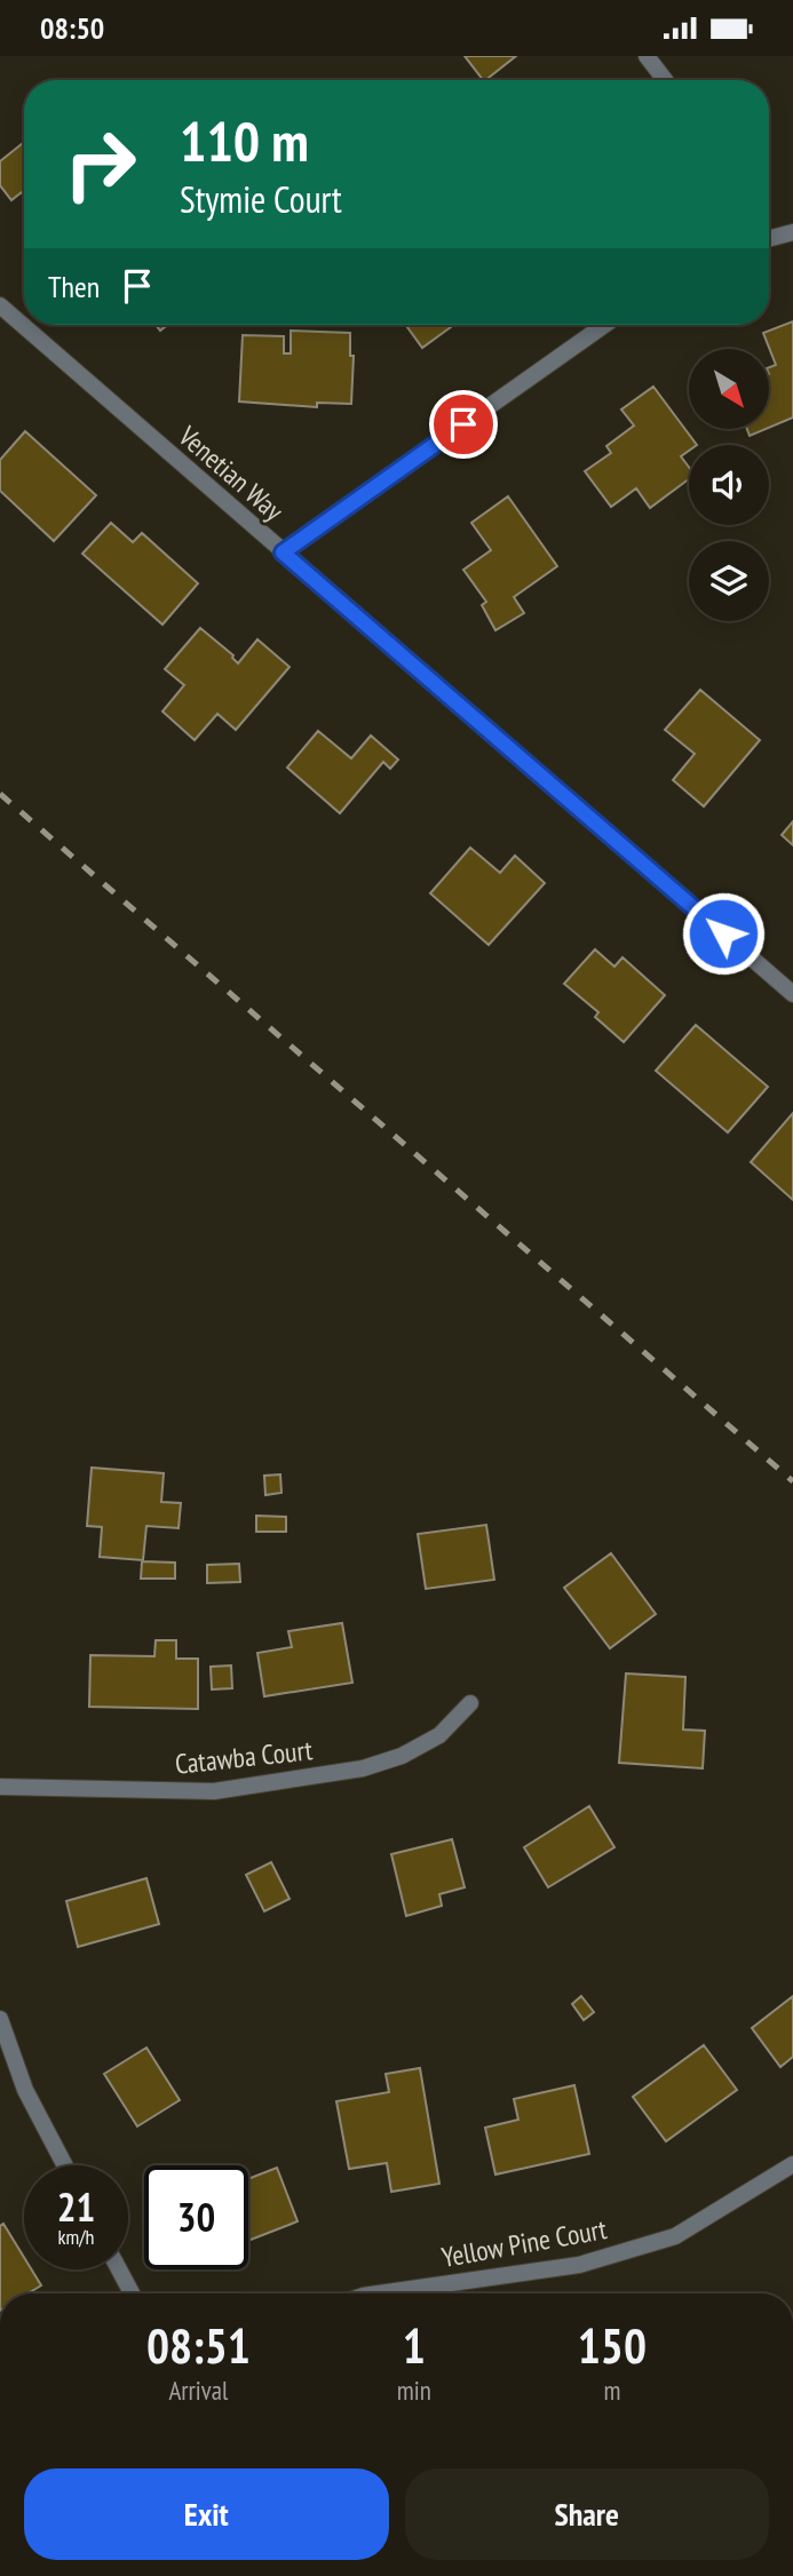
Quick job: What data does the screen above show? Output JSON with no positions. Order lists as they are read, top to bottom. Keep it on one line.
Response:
{"streets":{"street":["Venetian Way","Catawba Court","Yellow Pine Court"]},"north":"bottom right","page":{"status":"08:50","turn":["110 m","Stymie Court"],"then":"Then","speed":"21 km/h","limit":"30","eta":["08:51","Arrival","1","min","150","m"],"buttons":["Exit","Share"]}}
